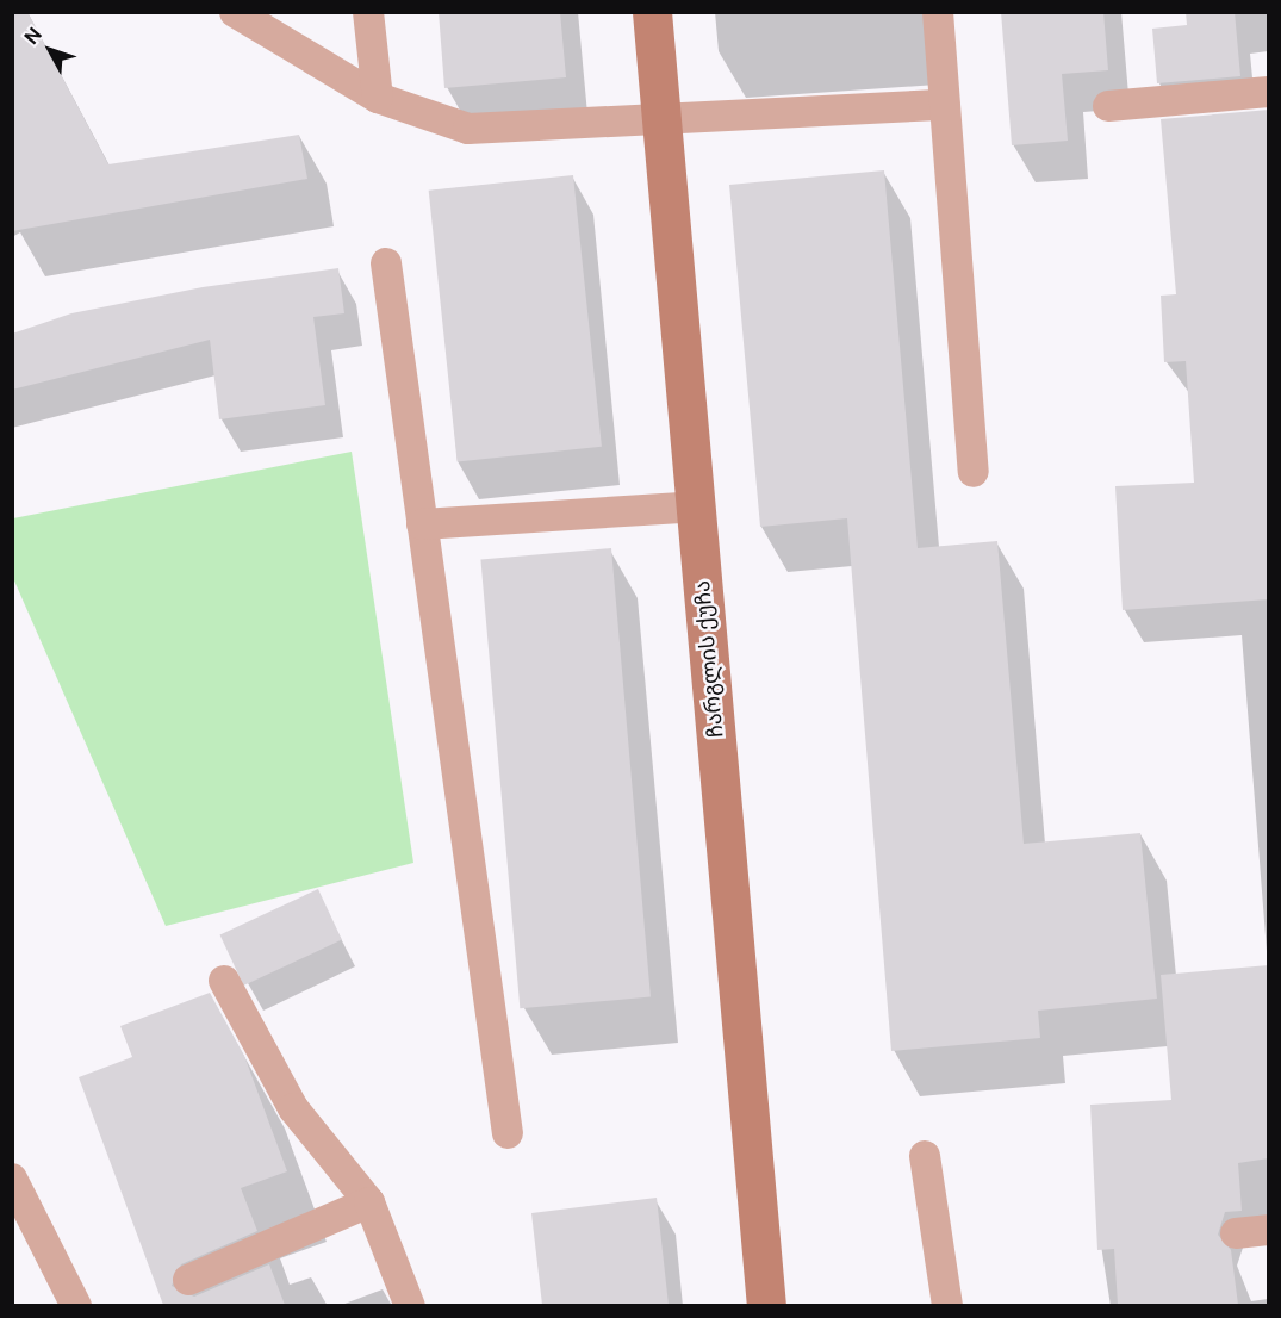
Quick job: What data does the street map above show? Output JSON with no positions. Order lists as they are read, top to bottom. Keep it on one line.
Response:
{"streets":{"street":["ჩარგლის ქუჩა"]},"north":"top left"}
